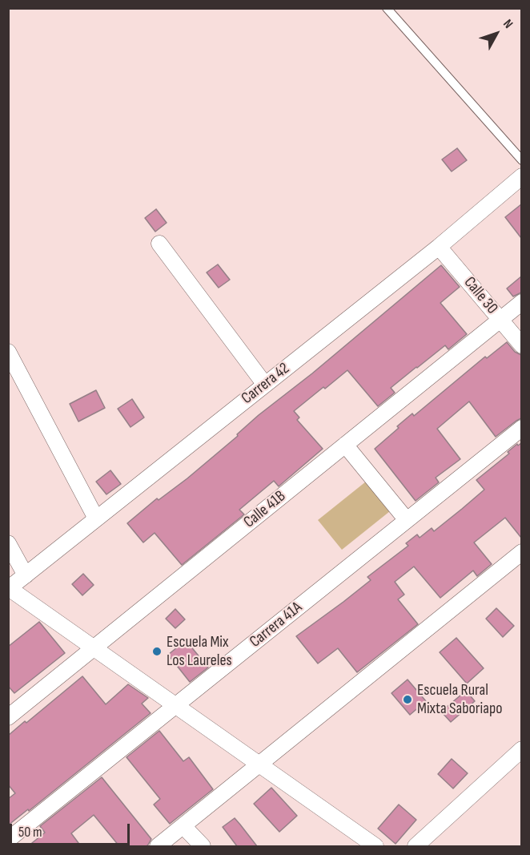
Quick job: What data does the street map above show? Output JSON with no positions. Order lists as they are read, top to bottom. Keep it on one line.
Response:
{"streets":{"street":["Calle 30","Carrera 42","Calle 41B","Carrera 41A"]},"crossings":[["Calle 30","Carrera 42"],["Calle 30","Calle 41B"]],"places":["Escuela Mix Los Laureles","Escuela Rural Mixta Saboriapo"],"scale_bar":"50 m","north":"top right"}
